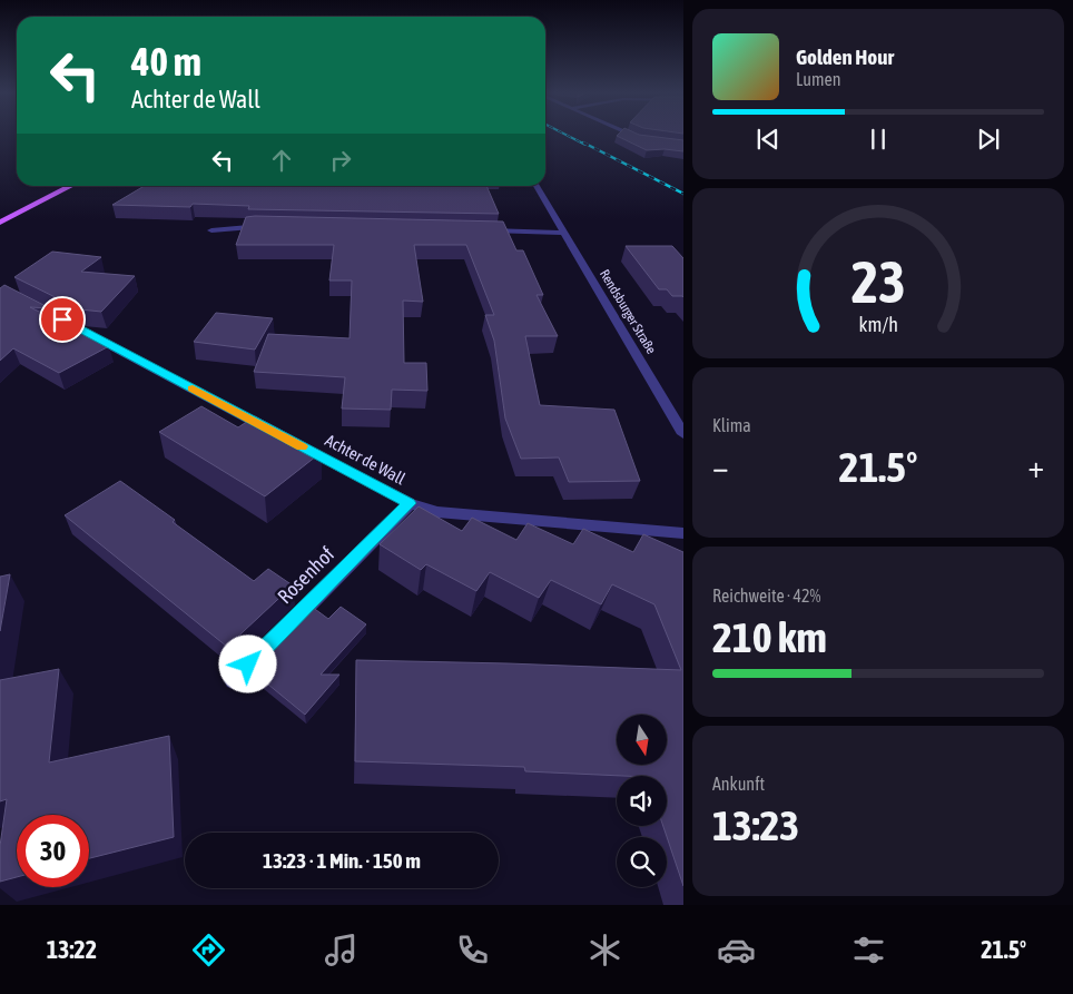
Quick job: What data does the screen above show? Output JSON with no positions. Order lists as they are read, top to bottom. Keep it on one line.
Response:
{"streets":{"street":["Rendsburger Straße","Achter de Wall","Rosenhof"]},"crossings":[["Achter de Wall","Rosenhof"]],"north":"bottom","page":{"turn":["40 m","Achter de Wall"],"song":["Golden Hour","Lumen"],"tile":["Klima",["Reichweite · 42%","210 km"],["Ankunft","13:23"]],"heat":["−","21.5°","+"],"limit":"30","trip":"13:23 · 1 Min. · 150 m","tabs":["13:22","21.5°"],"gauge":["23","km/h"]}}
